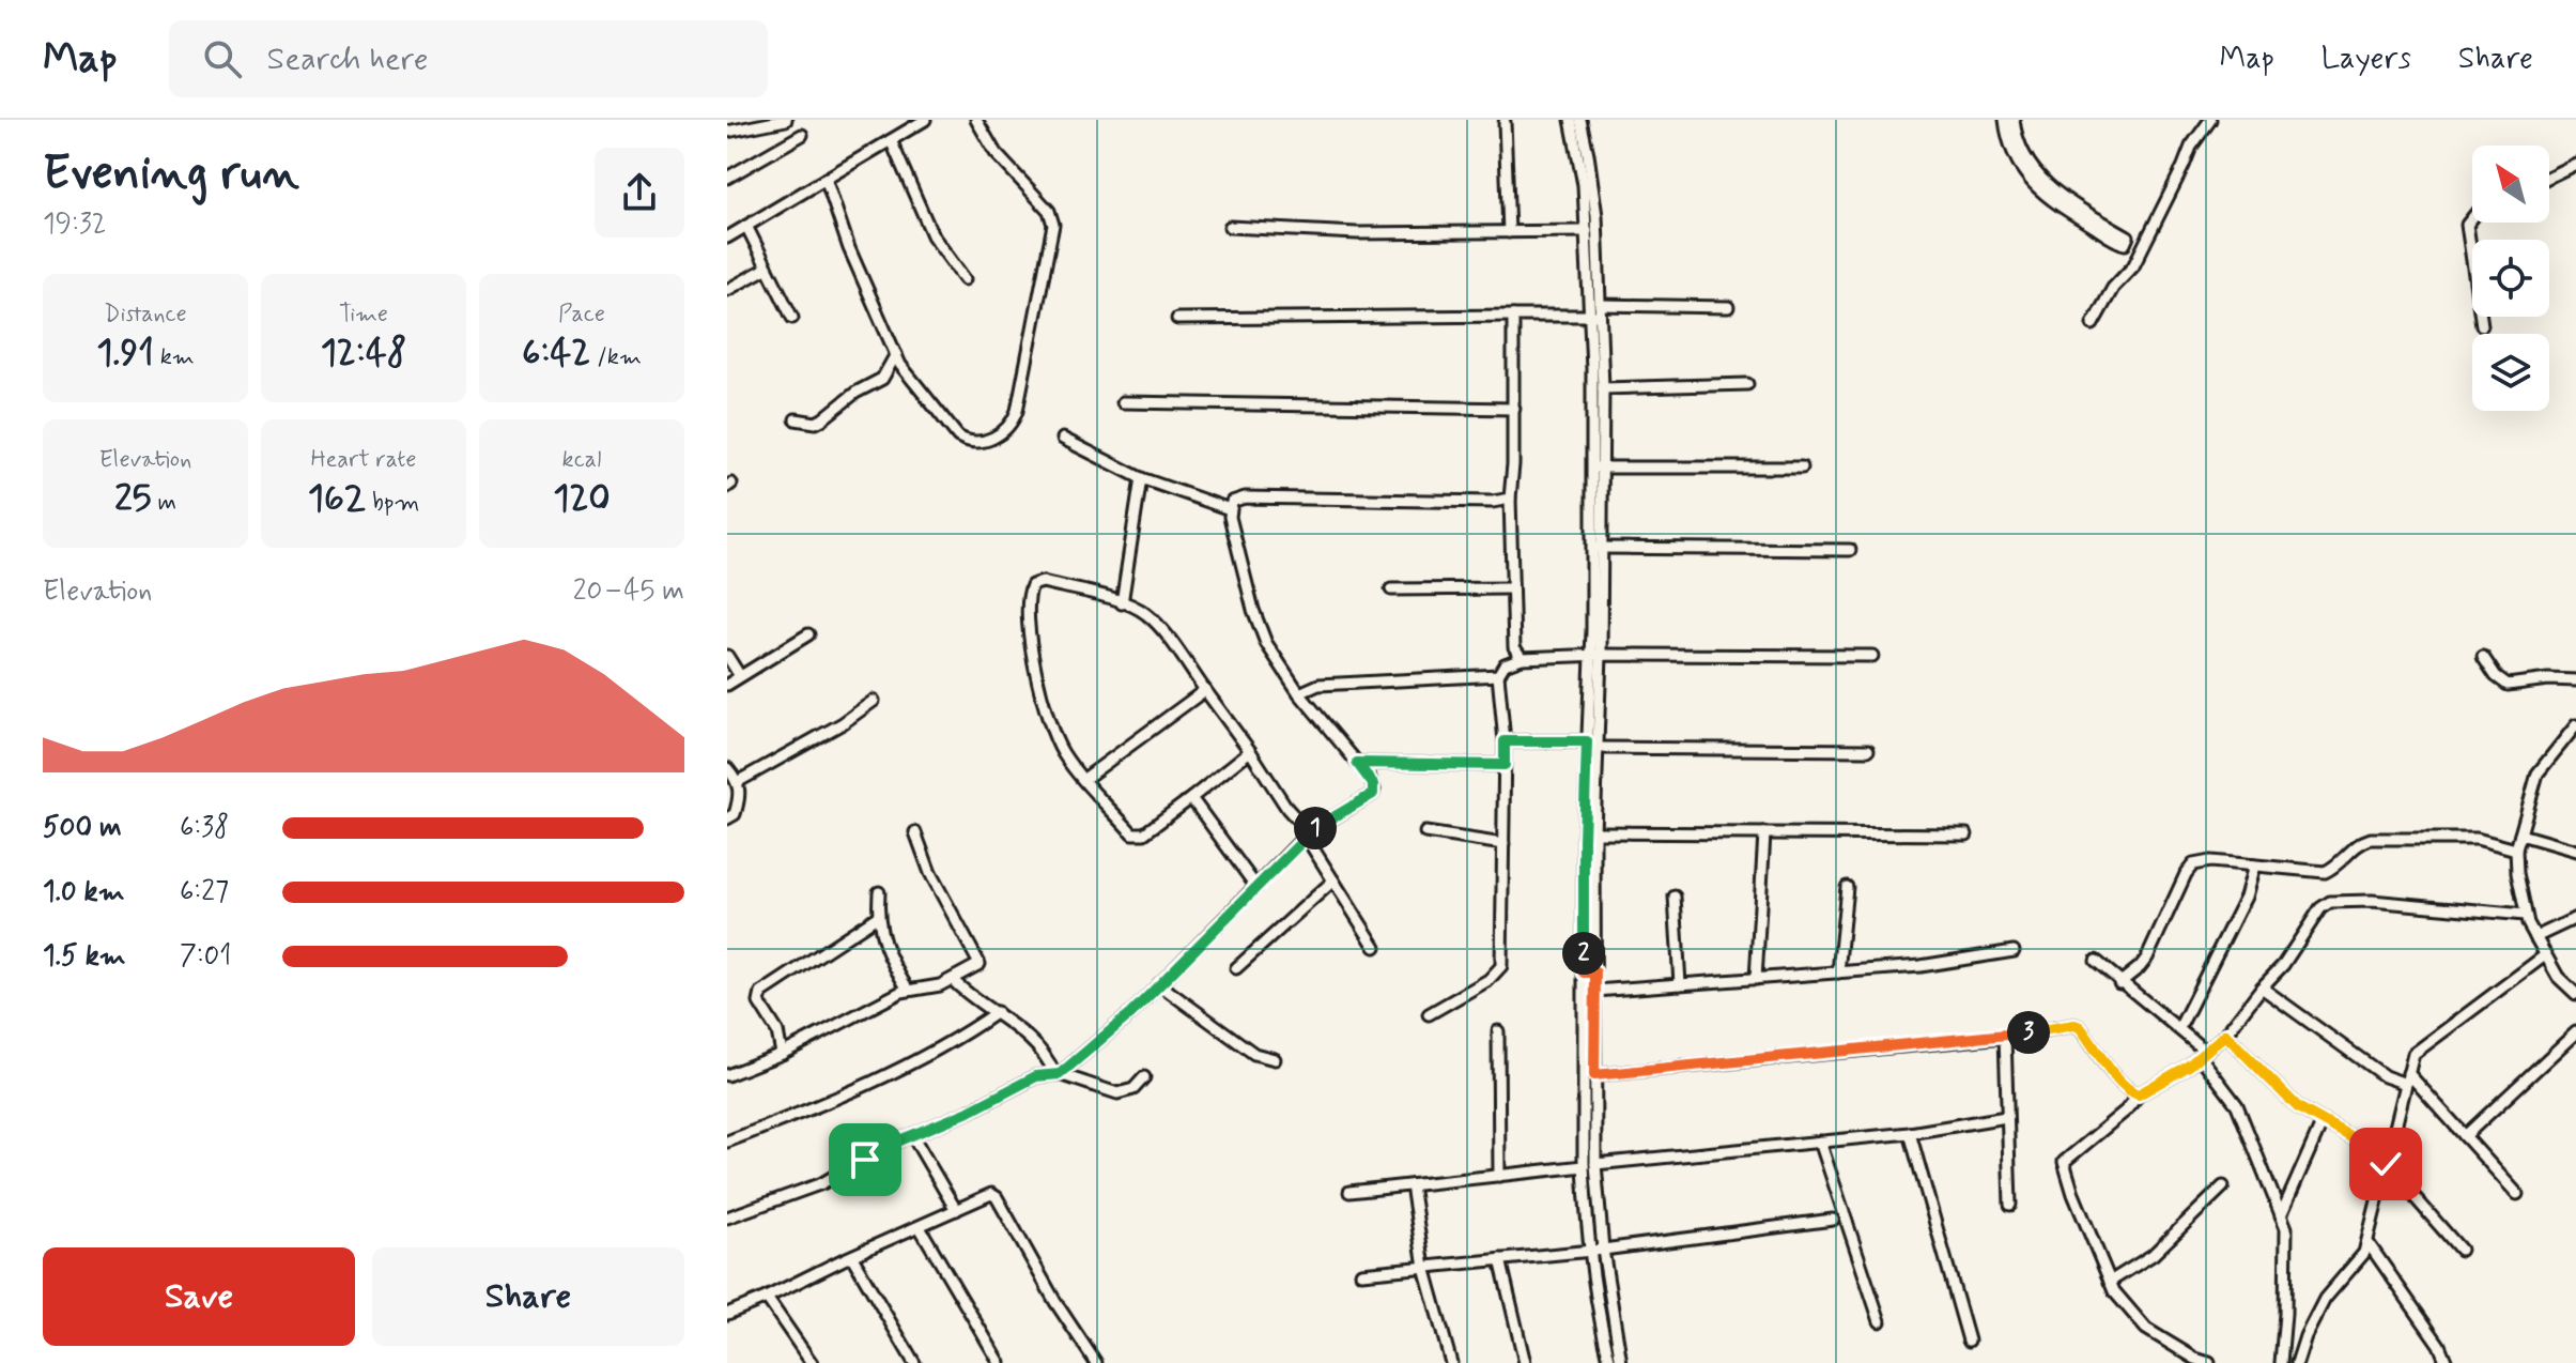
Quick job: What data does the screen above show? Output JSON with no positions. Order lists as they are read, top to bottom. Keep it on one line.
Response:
{"north":"top left","page":{"header":"Map","search":"Search here","nav":["Map","Layers","Share"],"heading":["Evening run","19:32"],"stats":[["Distance","1.91 km"],["Time","12:48"],["Pace","6:42 /km"],["Elevation","25 m"],["Heart rate","162 bpm"],["kcal","120"]],"chart":["Elevation","20–45 m"],"list":[{"name":"500 m","note":"6:38"},{"name":"1.0 km","note":"6:27"},{"name":"1.5 km","note":"7:01"}],"pins":["1","2","3"],"buttons":["Save","Share"]}}
